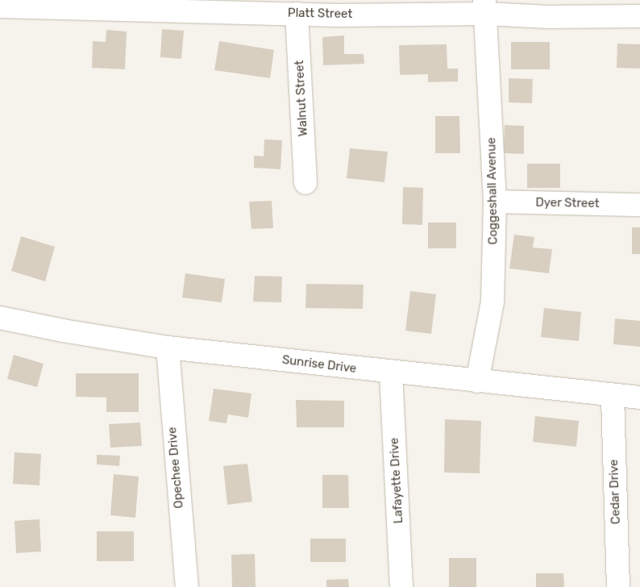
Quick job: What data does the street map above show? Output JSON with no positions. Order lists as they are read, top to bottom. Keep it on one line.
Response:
{"streets":{"street":["Platt Street","Walnut Street","Coggeshall Avenue","Dyer Street","Sunrise Drive","Opechee Drive","Lafayette Drive","Cedar Drive"]},"crossings":[["Platt Street","Walnut Street"],["Platt Street","Coggeshall Avenue"],["Coggeshall Avenue","Dyer Street"],["Coggeshall Avenue","Sunrise Drive"],["Sunrise Drive","Opechee Drive"],["Sunrise Drive","Lafayette Drive"],["Sunrise Drive","Cedar Drive"]]}
